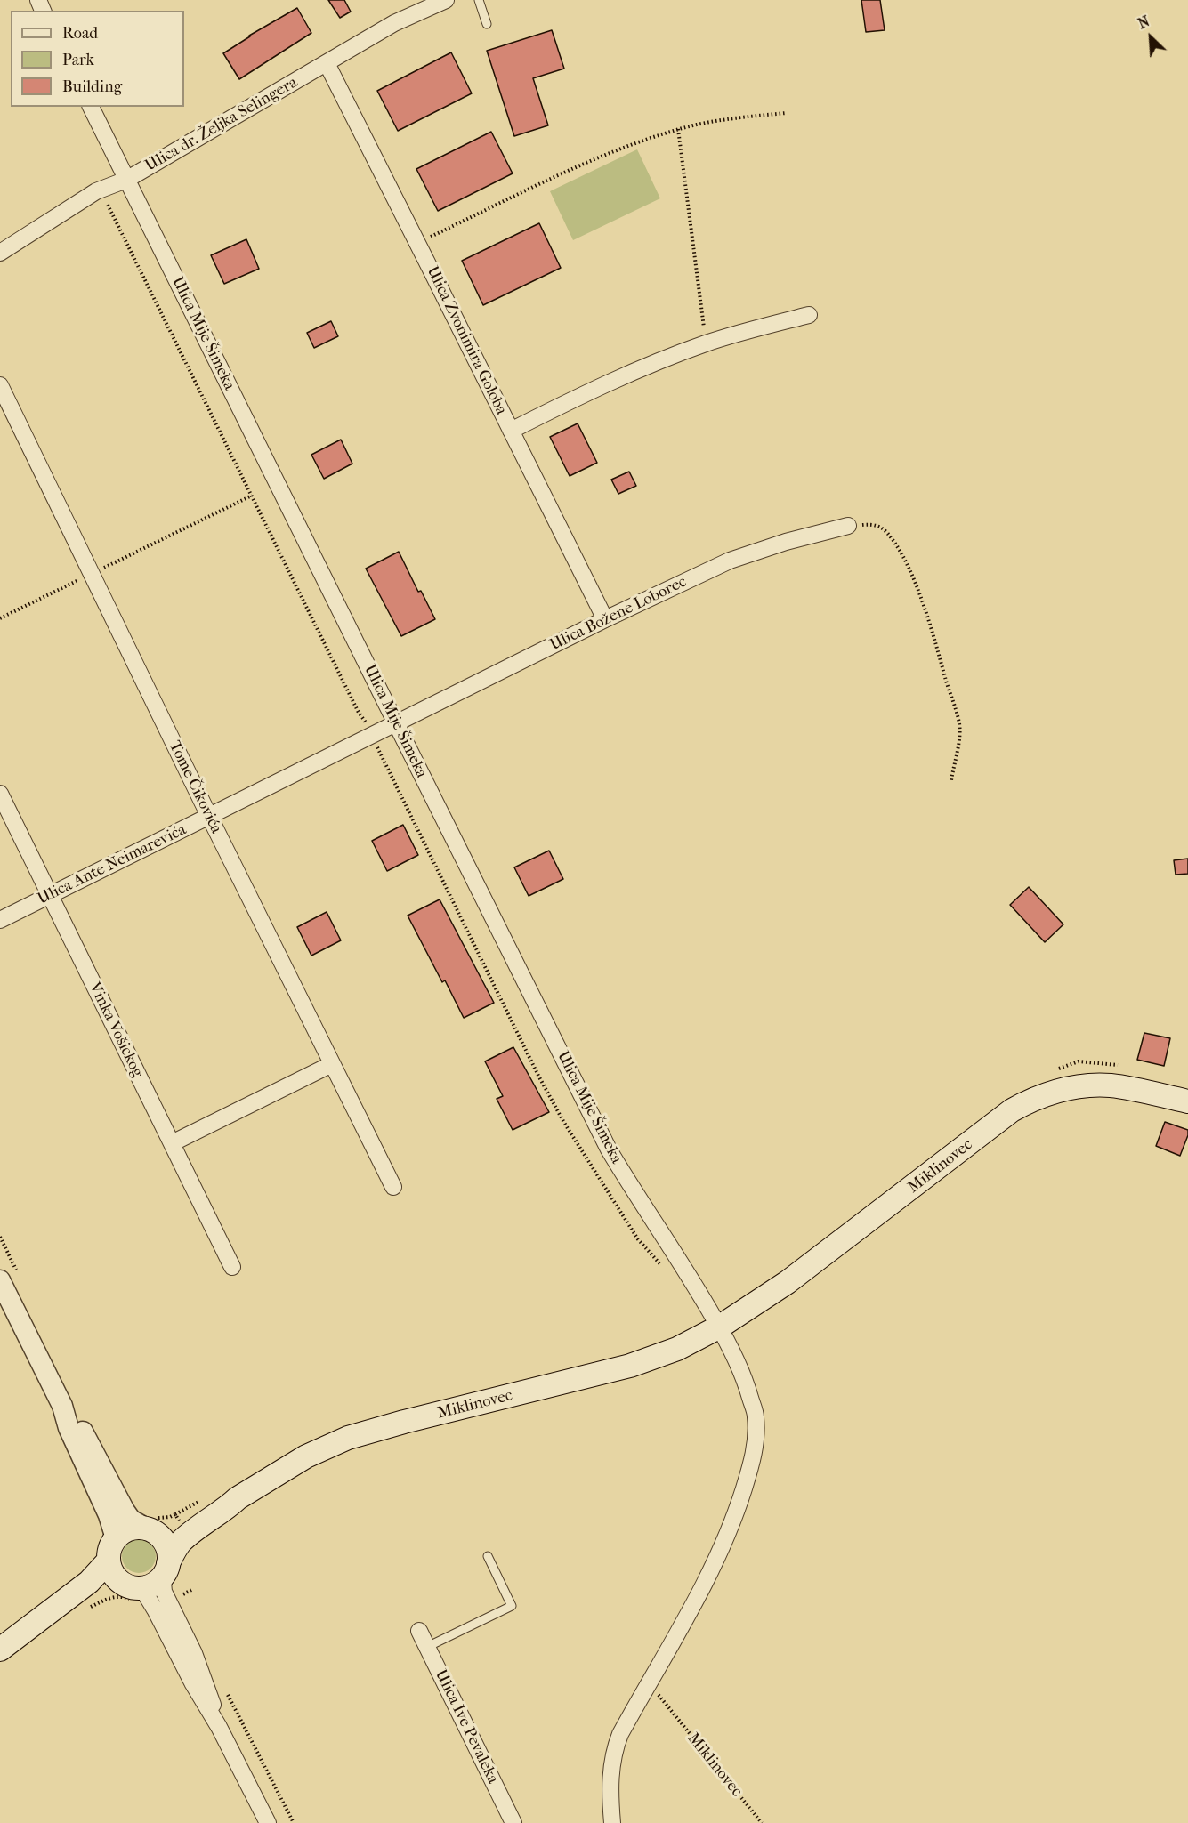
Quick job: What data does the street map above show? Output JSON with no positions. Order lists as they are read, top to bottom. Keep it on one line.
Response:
{"streets":{"main road":["Miklinovec"],"street":["Ulica dr. Željka Selingera","Ulica Mije Šimeka","Ulica Zvonimira Goloba","Ulica Božene Loborec","Tome Čikovića","Ulica Ante Neimarevića","Vinka Vošickog","Ulica Ive Pevaleka"]},"crossings":[["Ulica dr. Željka Selingera","Ulica Mije Šimeka"],["Ulica dr. Željka Selingera","Ulica Zvonimira Goloba"],["Ulica Mije Šimeka","Ulica Božene Loborec"],["Ulica Mije Šimeka","Ulica Ante Neimarevića"],["Ulica Mije Šimeka","Miklinovec"],["Ulica Zvonimira Goloba","Ulica Božene Loborec"],["Ulica Božene Loborec","Ulica Ante Neimarevića"],["Tome Čikovića","Ulica Ante Neimarevića"],["Ulica Ante Neimarevića","Vinka Vošickog"]],"legend":["Road","Park","Building"],"north":"top left"}
